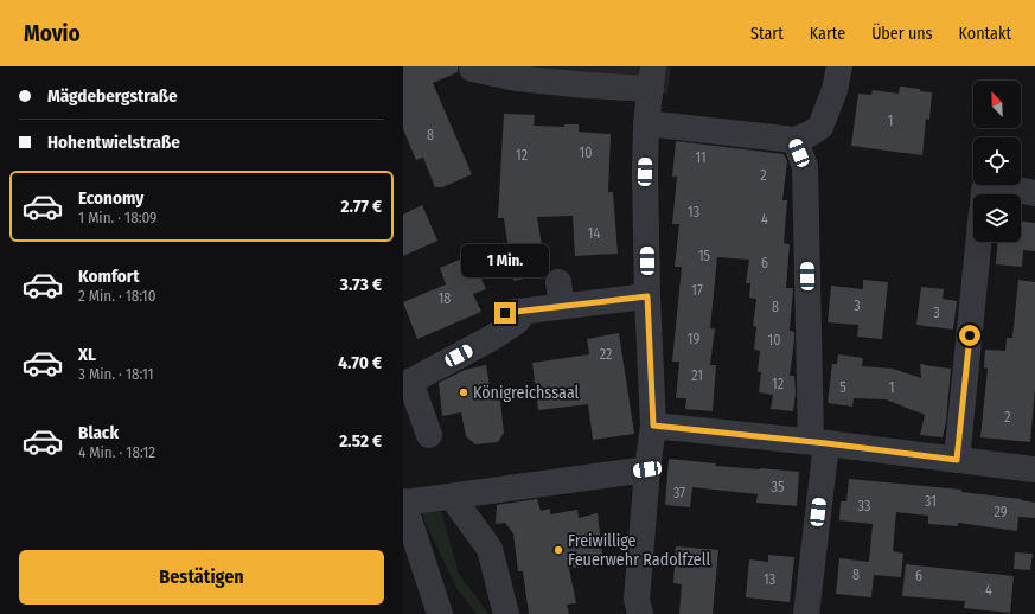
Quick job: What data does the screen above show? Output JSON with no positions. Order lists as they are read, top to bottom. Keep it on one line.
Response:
{"places":["Königreichssaal","Freiwillige Feuerwehr Radolfzell"],"house_numbers":["1","8","10","12","11","2","13","4","14","15","6","17","18","3","8","3","19","10","22","21","12","5","1","2","35","37","31","33","29","8","6","13","4"],"north":"top left","page":{"header":"Movio","nav":["Start","Karte","Über uns","Kontakt"],"banner":["Mägdebergstraße","Hohentwielstraße"],"list":[{"name":"Economy","note":"1 Min. · 18:09","value":"2.77 €"},{"name":"Komfort","note":"2 Min. · 18:10","value":"3.73 €"},{"name":"XL","note":"3 Min. · 18:11","value":"4.70 €"},{"name":"Black","note":"4 Min. · 18:12","value":"2.52 €"}],"bubble":"1 Min.","buttons":"Bestätigen"}}
